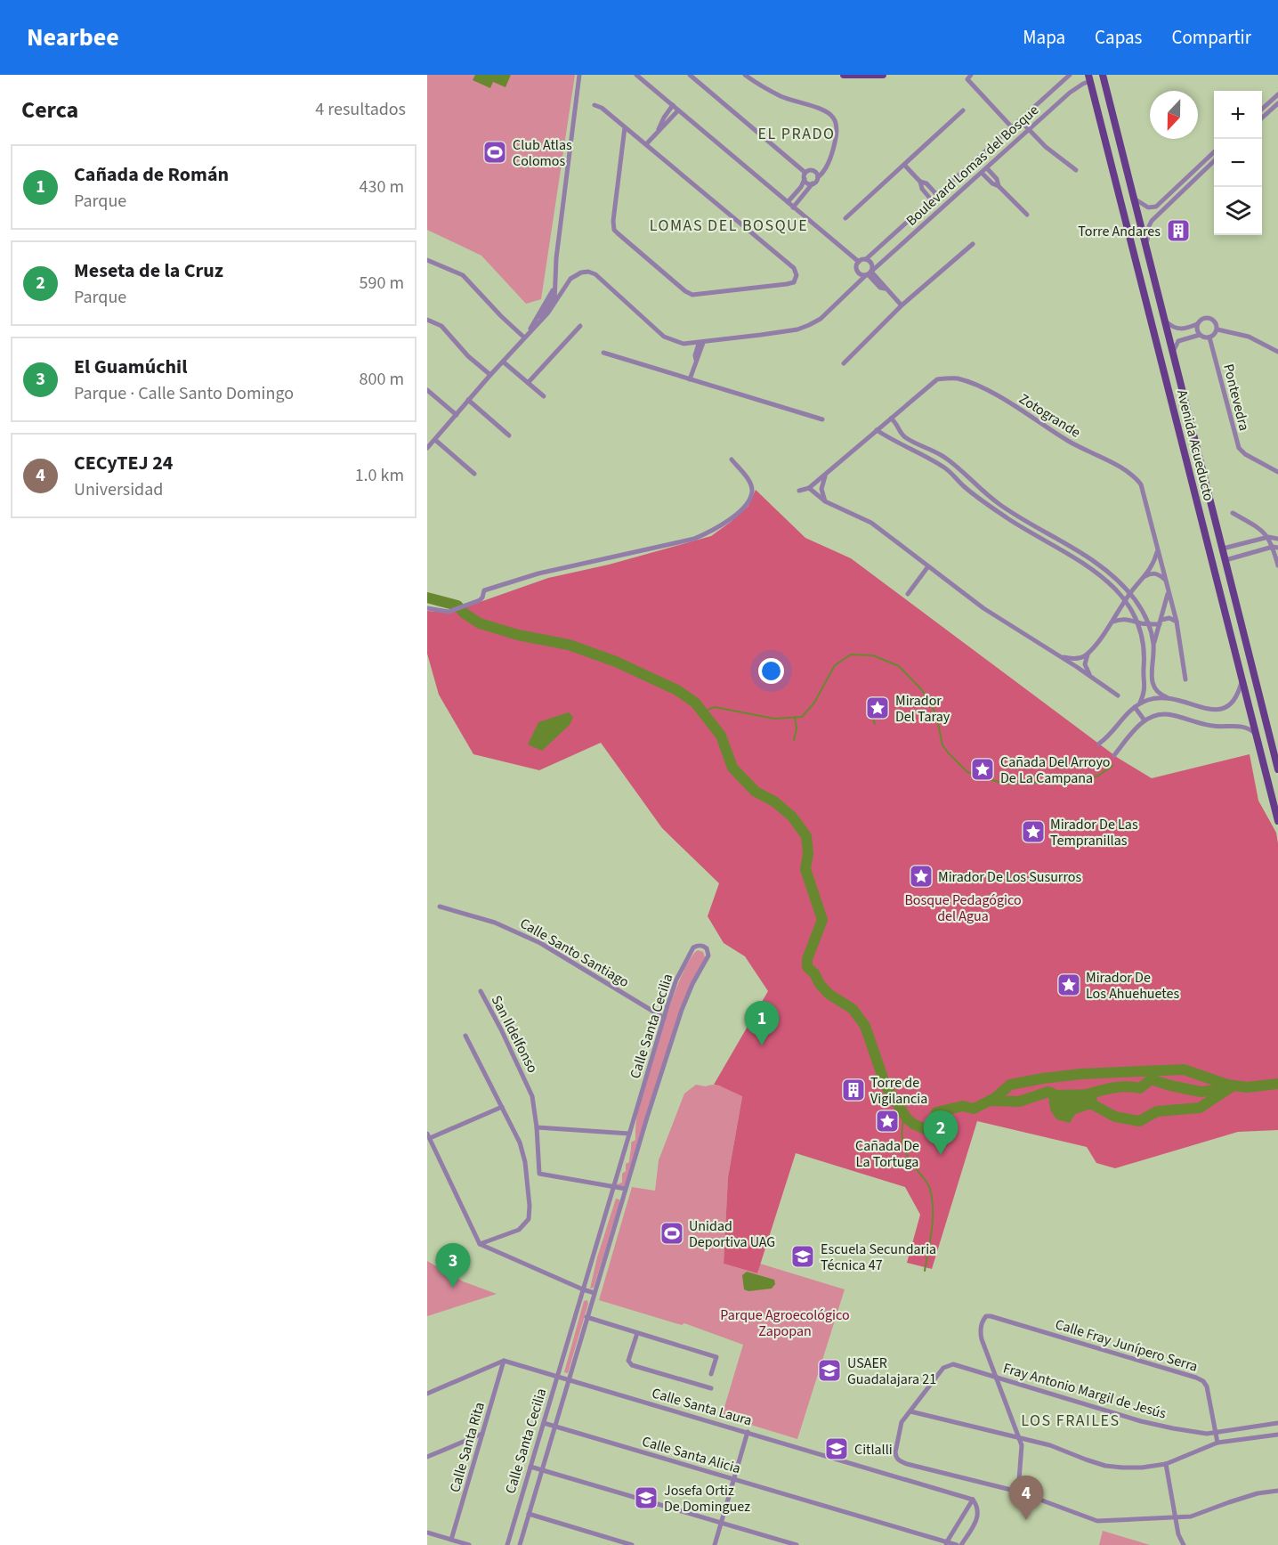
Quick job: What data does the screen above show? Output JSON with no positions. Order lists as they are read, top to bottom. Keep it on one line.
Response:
{"streets":{"main road":["Avenida Acueducto"],"street":["Boulevard Lomas del Bosque","Pontevedra","Zotogrande","Calle Santo Santiago","Calle Santa Cecilia","San Ildelfonso","Calle Fray Junípero Serra","Fray Antonio Margil de Jesús","Calle Santa Laura","Calle Santa Rita","Calle Santa Alicia"]},"crossings":[["Boulevard Lomas del Bosque","Avenida Acueducto"],["Calle Santo Santiago","Calle Santa Cecilia"],["Calle Santa Cecilia","San Ildelfonso"],["Calle Santa Cecilia","Calle Santa Laura"],["Calle Santa Cecilia","Calle Santa Alicia"],["Calle Fray Junípero Serra","Fray Antonio Margil de Jesús"],["Calle Santa Laura","Calle Santa Rita"]],"districts":["EL PRADO","LOMAS DEL BOSQUE","LOS FRAILES"],"parks":["Bosque Pedagógico del Agua","Parque Agroecológico Zapopan"],"places":{"sports":["Club Atlas Colomos","Unidad Deportiva UAG"],"building":["Torre Andares","Torre de Vigilancia"],"place":["Mirador Del Taray","Cañada Del Arroyo De La Campana","Mirador De Las Tempranillas","Mirador De Los Susurros","Mirador De Los Ahuehuetes","Cañada De La Tortuga"],"school or university":["Escuela Secundaria Técnica 47","USAER Guadalajara 21","Citlalli","Josefa Ortiz De Dominguez"]},"north":"bottom","page":{"header":"Nearbee","nav":["Mapa","Capas","Compartir"],"heading":["Cerca","4 resultados"],"map_buttons":["+","−"],"list":[{"mark":"1","name":"Cañada de Román","note":"Parque","value":"430 m"},{"mark":"2","name":"Meseta de la Cruz","note":"Parque","value":"590 m"},{"mark":"3","name":"El Guamúchil","note":"Parque · Calle Santo Domingo","value":"800 m"},{"mark":"4","name":"CECyTEJ 24","note":"Universidad","value":"1.0 km"}],"pins":["1","2","3","4"]}}
